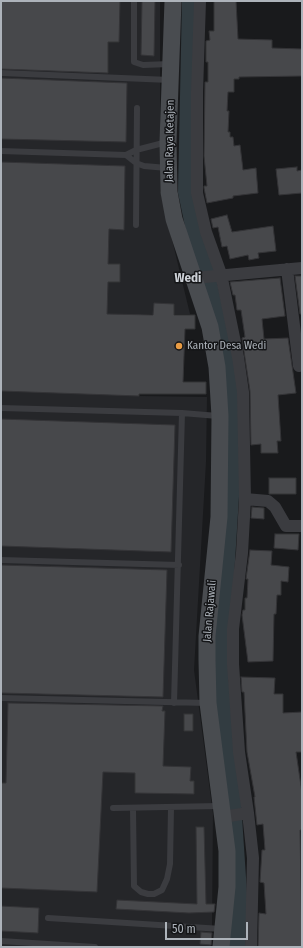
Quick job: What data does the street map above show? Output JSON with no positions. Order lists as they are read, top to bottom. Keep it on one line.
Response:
{"streets":{"street":["Jalan Raya Ketajen","Jalan Rajawali"]},"crossings":[["Jalan Raya Ketajen","Jalan Rajawali"]],"districts":["Wedi"],"places":["Kantor Desa Wedi"],"scale_bar":"50 m"}
